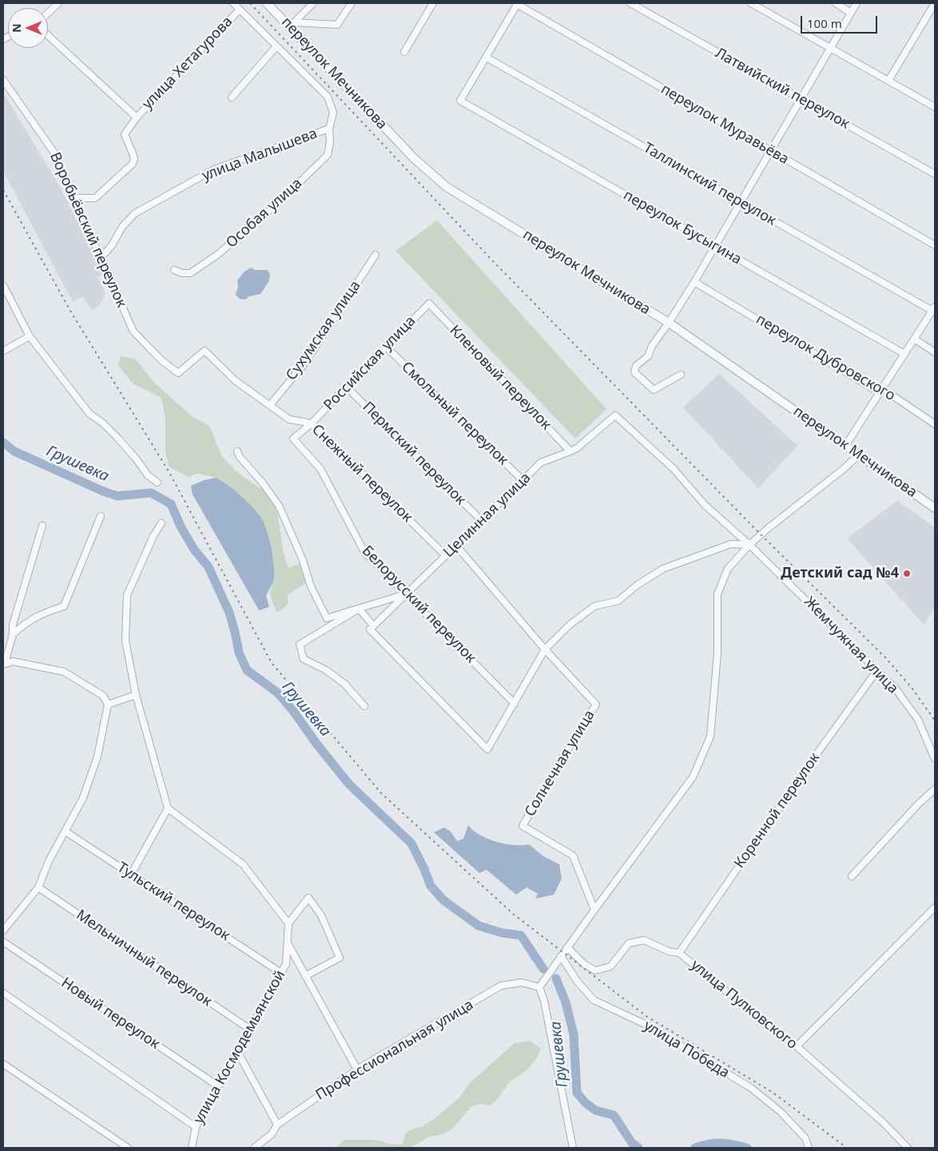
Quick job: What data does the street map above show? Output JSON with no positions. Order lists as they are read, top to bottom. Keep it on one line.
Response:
{"streets":{"street":["улица Хетагурова","переулок Мечникова","Латвийский переулок","переулок Муравьёва","улица Малышева","Таллинский переулок","Особая улица","переулок Бусыгина","Воробьёвский переулок","Сухумская улица","переулок Дубровского","Российская улица","Кленовый переулок","Смольный переулок","Пермский переулок","Снежный переулок","Целинная улица","Белорусский переулок","Жемчужная улица","Солнечная улица","Коренной переулок","Тульский переулок","Мельничный переулок","улица Пулковского","Новый переулок","улица Космодемьянской","улица Победа","Профессиональная улица"]},"crossings":[["улица Хетагурова","Воробьёвский переулок"],["улица Малышева","Особая улица"],["улица Малышева","Воробьёвский переулок"],["Таллинский переулок","переулок Бусыгина"],["Воробьёвский переулок","Снежный переулок"],["Сухумская улица","Снежный переулок"],["Российская улица","Кленовый переулок"],["Российская улица","Смольный переулок"],["Российская улица","Пермский переулок"],["Российская улица","Снежный переулок"],["Российская улица","Белорусский переулок"],["Кленовый переулок","Целинная улица"],["Смольный переулок","Целинная улица"],["Пермский переулок","Целинная улица"],["Снежный переулок","Целинная улица"],["Целинная улица","Белорусский переулок"],["Целинная улица","Жемчужная улица"],["Жемчужная улица","Коренной переулок"],["Коренной переулок","улица Пулковского"],["Тульский переулок","улица Космодемьянской"],["Мельничный переулок","улица Космодемьянской"],["Новый переулок","улица Космодемьянской"]],"water":["Грушевка"],"places":["Детский сад №4"],"scale_bar":"100 m","north":"left"}
